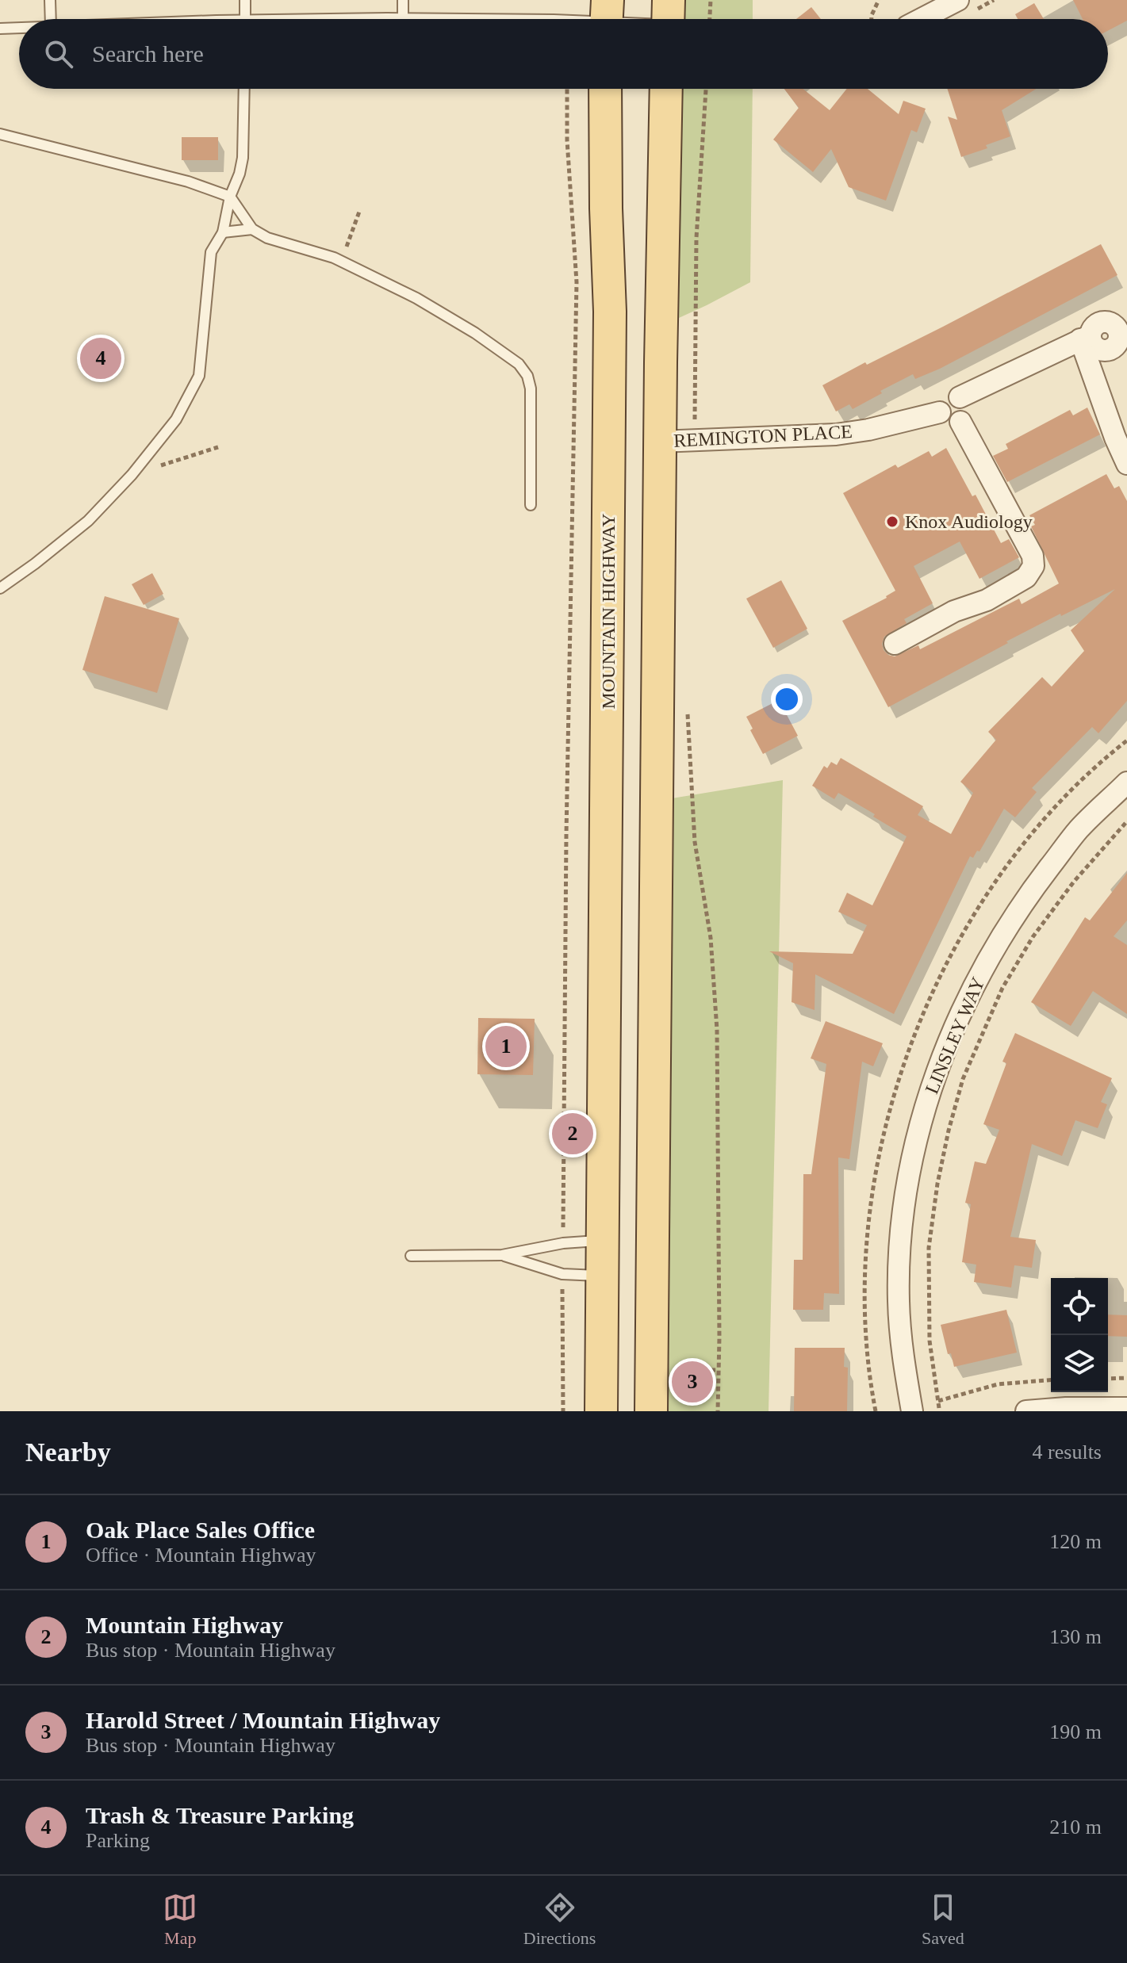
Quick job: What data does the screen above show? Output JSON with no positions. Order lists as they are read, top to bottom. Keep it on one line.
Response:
{"streets":{"main road":["MOUNTAIN HIGHWAY"],"street":["REMINGTON PLACE","LINSLEY WAY"]},"places":["Knox Audiology"],"page":{"search":"Search here","pins":["4","1","2","3"],"heading":["Nearby","4 results"],"list":[{"mark":"1","name":"Oak Place Sales Office","note":"Office · Mountain Highway","value":"120 m"},{"mark":"2","name":"Mountain Highway","note":"Bus stop · Mountain Highway","value":"130 m"},{"mark":"3","name":"Harold Street / Mountain Highway","note":"Bus stop · Mountain Highway","value":"190 m"},{"mark":"4","name":"Trash & Treasure Parking","note":"Parking","value":"210 m"}],"nav":["Map","Directions","Saved"]}}
